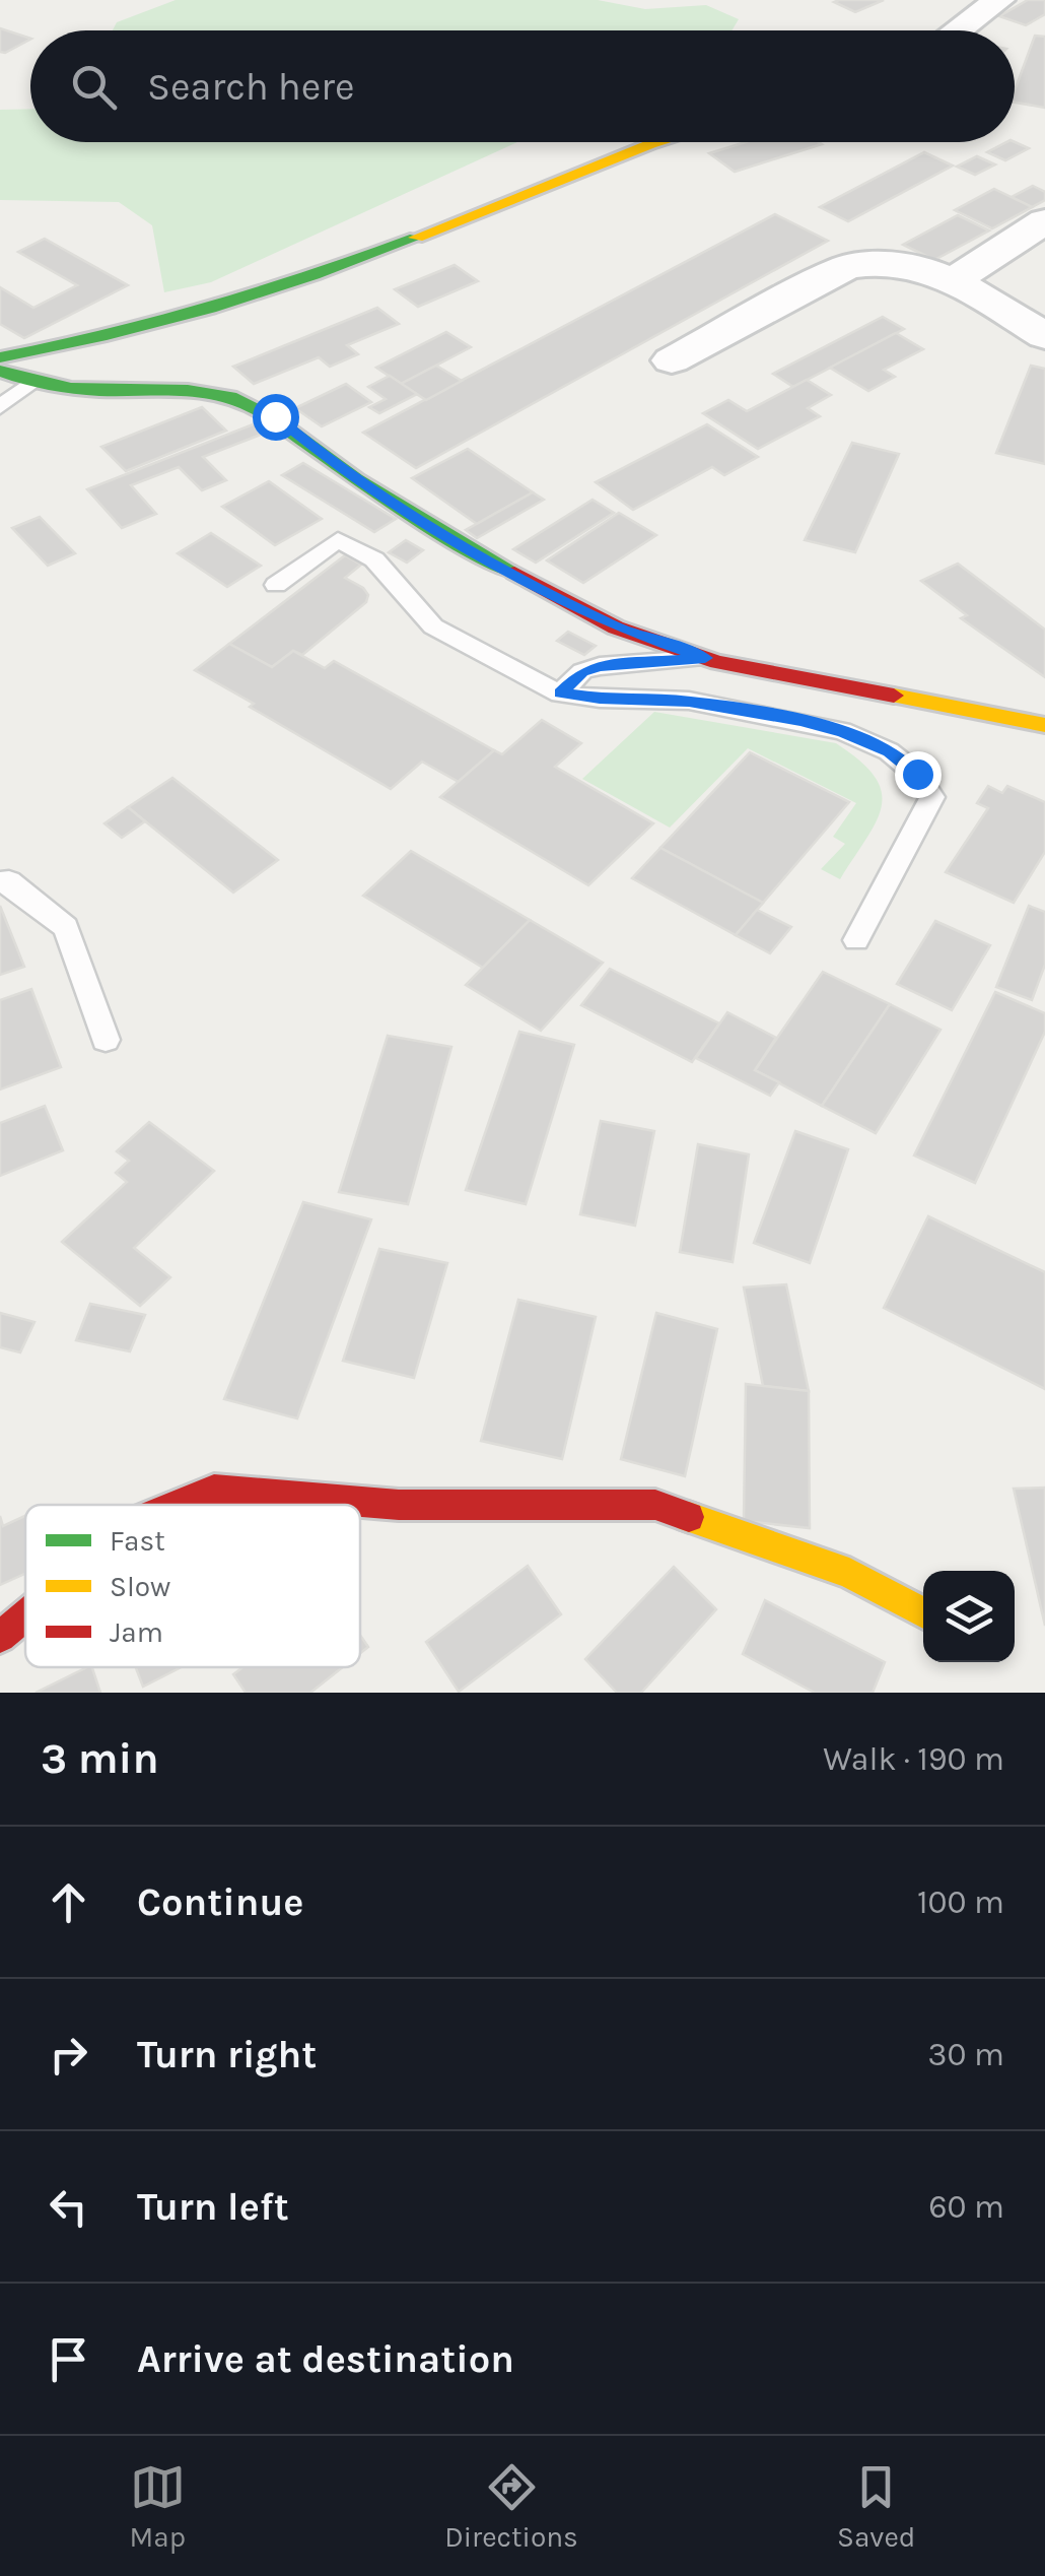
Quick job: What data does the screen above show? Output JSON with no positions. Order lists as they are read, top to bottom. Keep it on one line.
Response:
{"legend":["Fast","Slow","Jam"],"page":{"search":"Search here","heading":["3 min","Walk · 190 m"],"list":[["Continue","100 m"],["Turn right","30 m"],["Turn left","60 m"],"Arrive at destination"],"nav":["Map","Directions","Saved"]}}
